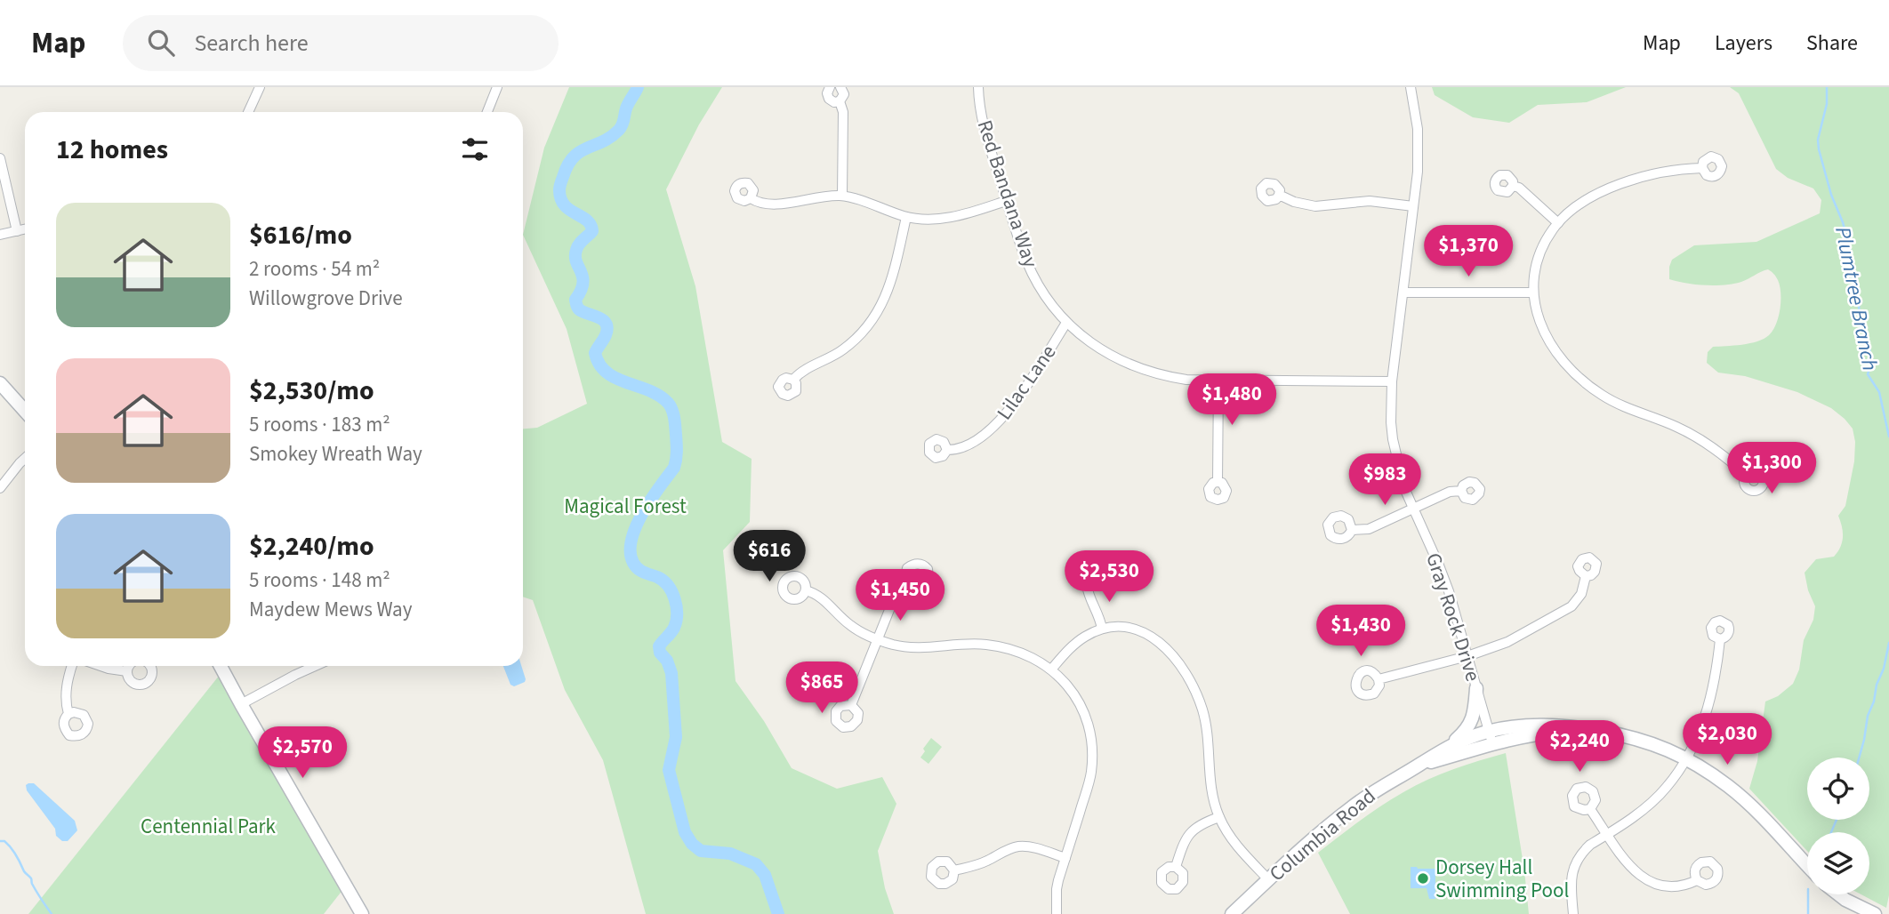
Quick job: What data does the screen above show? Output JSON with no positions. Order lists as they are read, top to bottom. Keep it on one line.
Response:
{"streets":{"street":["Red Bandana Way","Lilac Lane","Gray Rock Drive","Columbia Road"]},"crossings":[["Red Bandana Way","Lilac Lane"],["Red Bandana Way","Gray Rock Drive"],["Gray Rock Drive","Columbia Road"]],"water":["Plumtree Branch"],"parks":["Magical Forest","Centennial Park"],"places":["Dorsey Hall Swimming Pool"],"page":{"header":"Map","search":"Search here","nav":["Map","Layers","Share"],"heading":"12 homes","list":[{"name":"$616/mo","note":"2 rooms · 54 m² · Willowgrove Drive"},{"name":"$2,530/mo","note":"5 rooms · 183 m² · Smokey Wreath Way"},{"name":"$2,240/mo","note":"5 rooms · 148 m² · Maydew Mews Way"}],"price":["$1,370","$1,480","$1,300","$983","$616","$2,530","$1,450","$1,430","$865","$2,030","$2,240","$2,570"]}}
